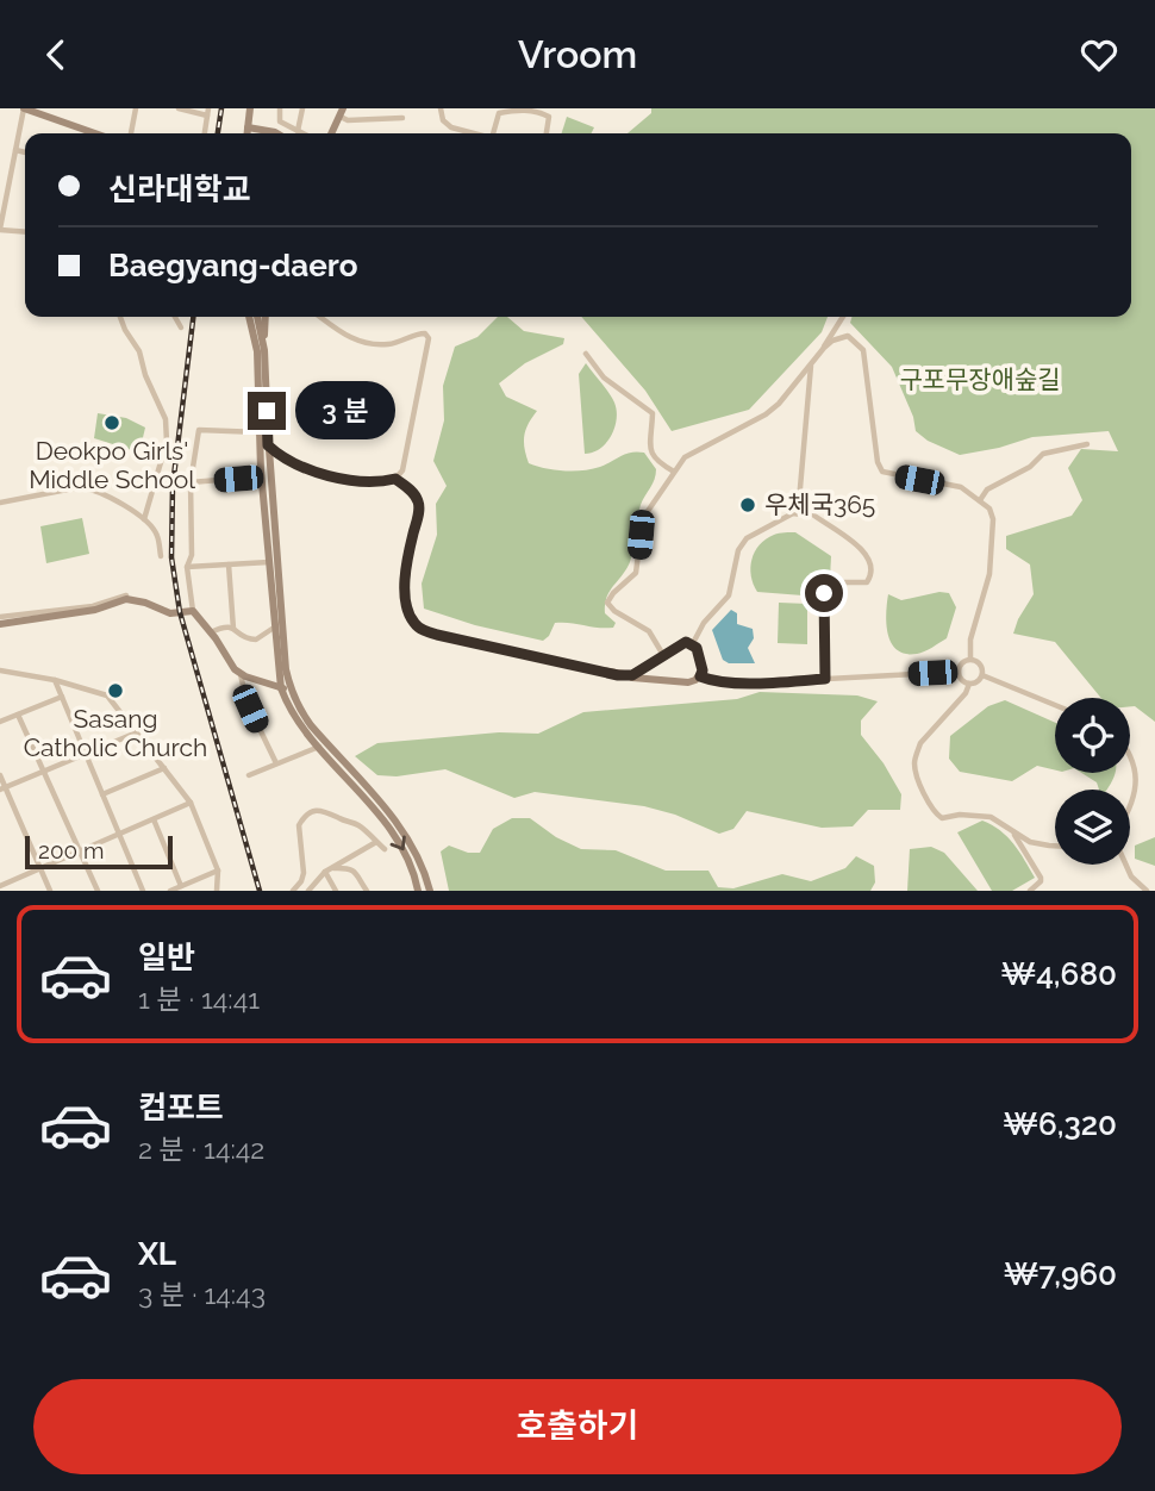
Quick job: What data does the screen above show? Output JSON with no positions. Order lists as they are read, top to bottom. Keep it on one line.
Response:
{"parks":["구포무장애숲길"],"places":["Deokpo Girls' Middle School","우체국365","Sasang Catholic Church"],"scale_bar":"200 m","page":{"header":"Vroom","banner":["신라대학교","Baegyang-daero"],"bubble":"3 분","scale":"200 m","list":[{"name":"일반","note":"1 분 · 14:41","value":"₩4,680"},{"name":"컴포트","note":"2 분 · 14:42","value":"₩6,320"},{"name":"XL","note":"3 분 · 14:43","value":"₩7,960"}],"buttons":"호출하기"}}
